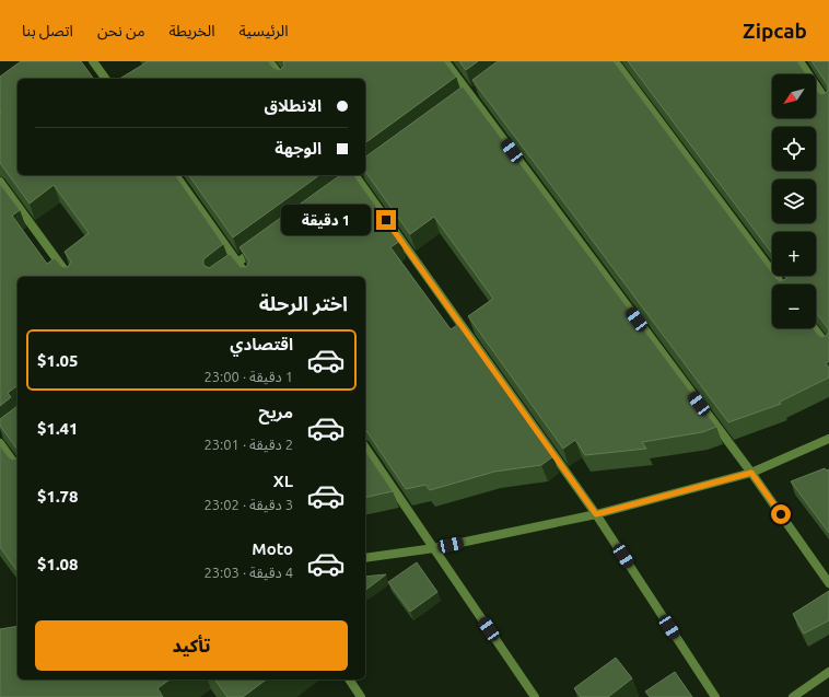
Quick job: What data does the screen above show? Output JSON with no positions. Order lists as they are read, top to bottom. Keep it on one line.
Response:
{"north":"bottom left","page":{"header":"Zipcab","nav":["الرئيسية","الخريطة","من نحن","اتصل بنا"],"map_buttons":["+","−"],"banner":["الانطلاق","الوجهة"],"bubble":"1 دقيقة","heading":"اختر الرحلة","list":[{"name":"اقتصادي","note":"1 دقيقة · 23:00","value":"$1.05"},{"name":"مريح","note":"2 دقيقة · 23:01","value":"$1.41"},{"name":"XL","note":"3 دقيقة · 23:02","value":"$1.78"},{"name":"Moto","note":"4 دقيقة · 23:03","value":"$1.08"}],"buttons":"تأكيد"}}
